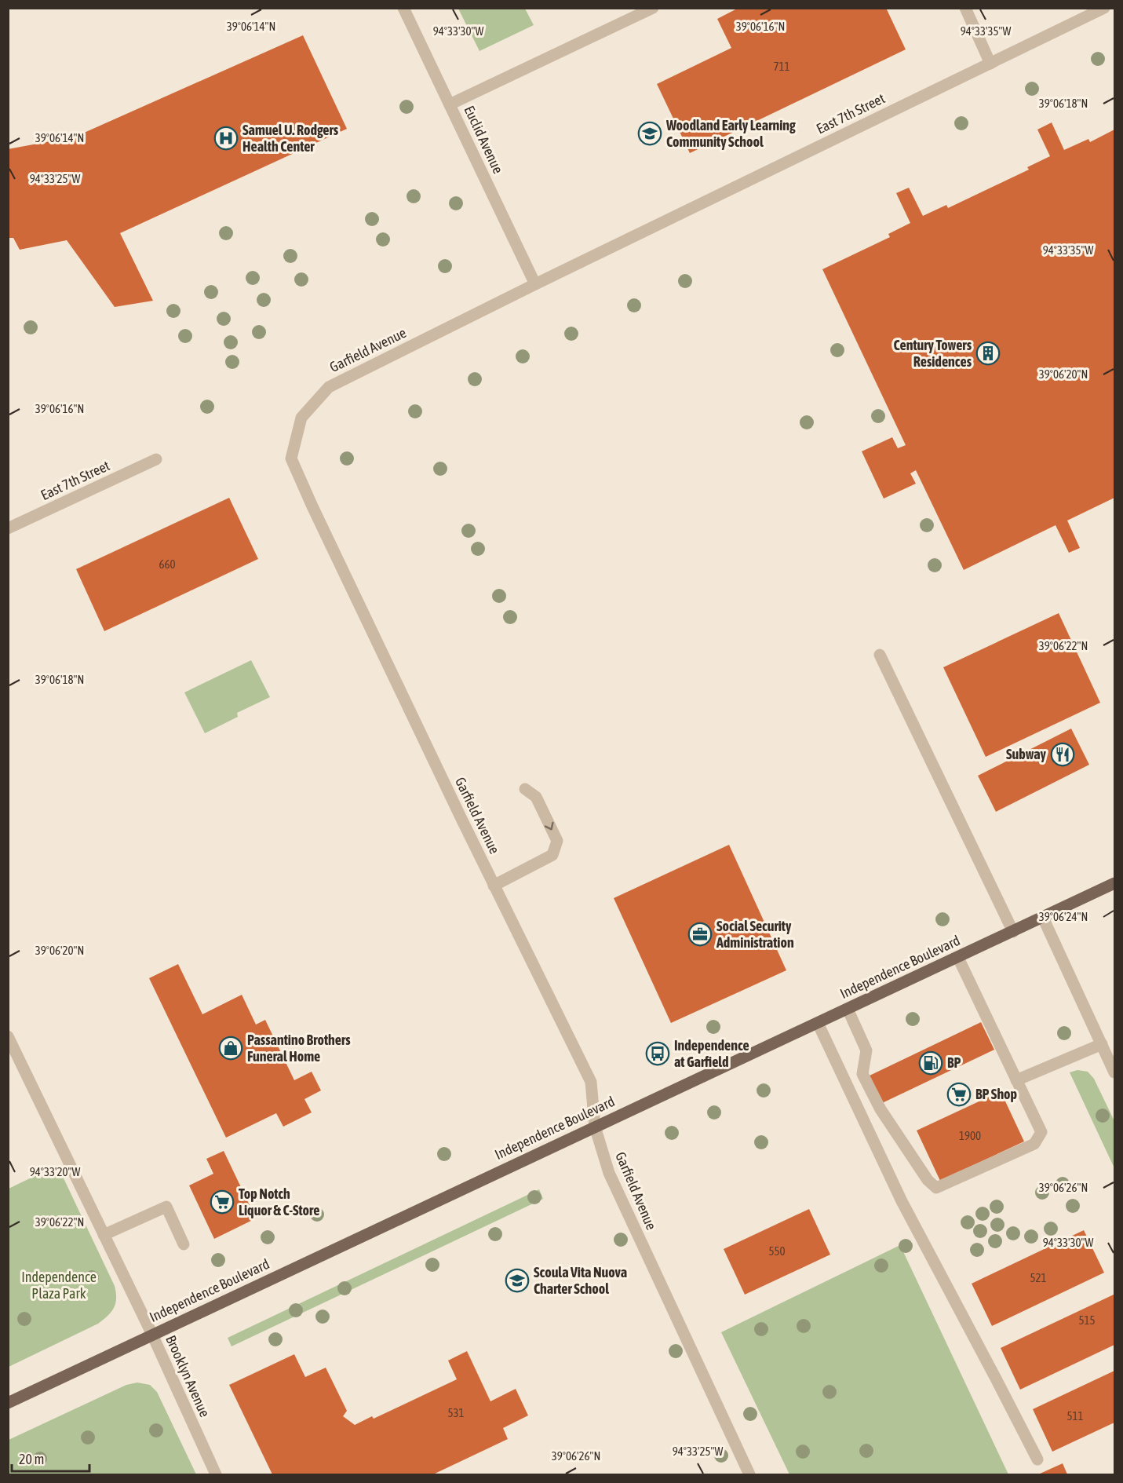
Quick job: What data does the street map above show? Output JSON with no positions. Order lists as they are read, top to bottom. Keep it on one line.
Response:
{"streets":{"main road":["Independence Boulevard"],"street":["East 7th Street","Euclid Avenue","Garfield Avenue","Brooklyn Avenue"]},"crossings":[["East 7th Street","Euclid Avenue"],["East 7th Street","Garfield Avenue"],["Euclid Avenue","Garfield Avenue"],["Garfield Avenue","Independence Boulevard"],["Independence Boulevard","Brooklyn Avenue"]],"parks":["Independence Plaza Park"],"places":{"school or university":["Woodland Early Learning Community School","Scoula Vita Nuova Charter School"],"hospital":["Samuel U. Rodgers Health Center"],"building":["Century Towers Residences"],"restaurant":["Subway"],"office":["Social Security Administration"],"shop":["Passantino Brothers Funeral Home"],"bus stop":["Independence at Garfield"],"fuel station":["BP"],"supermarket":["BP Shop","Top Notch Liquor & C-Store"]},"house_numbers":["711","660","1900","550","521","515","531","511"],"scale_bar":"20 m","coordinates":["39°06'14\"N","39°06'16\"N","94°33'30\"W","94°33'35\"W","39°06'18\"N","94°33'25\"W","39°06'20\"N","39°06'22\"N","39°06'24\"N","94°33'20\"W","39°06'26\"N"]}
